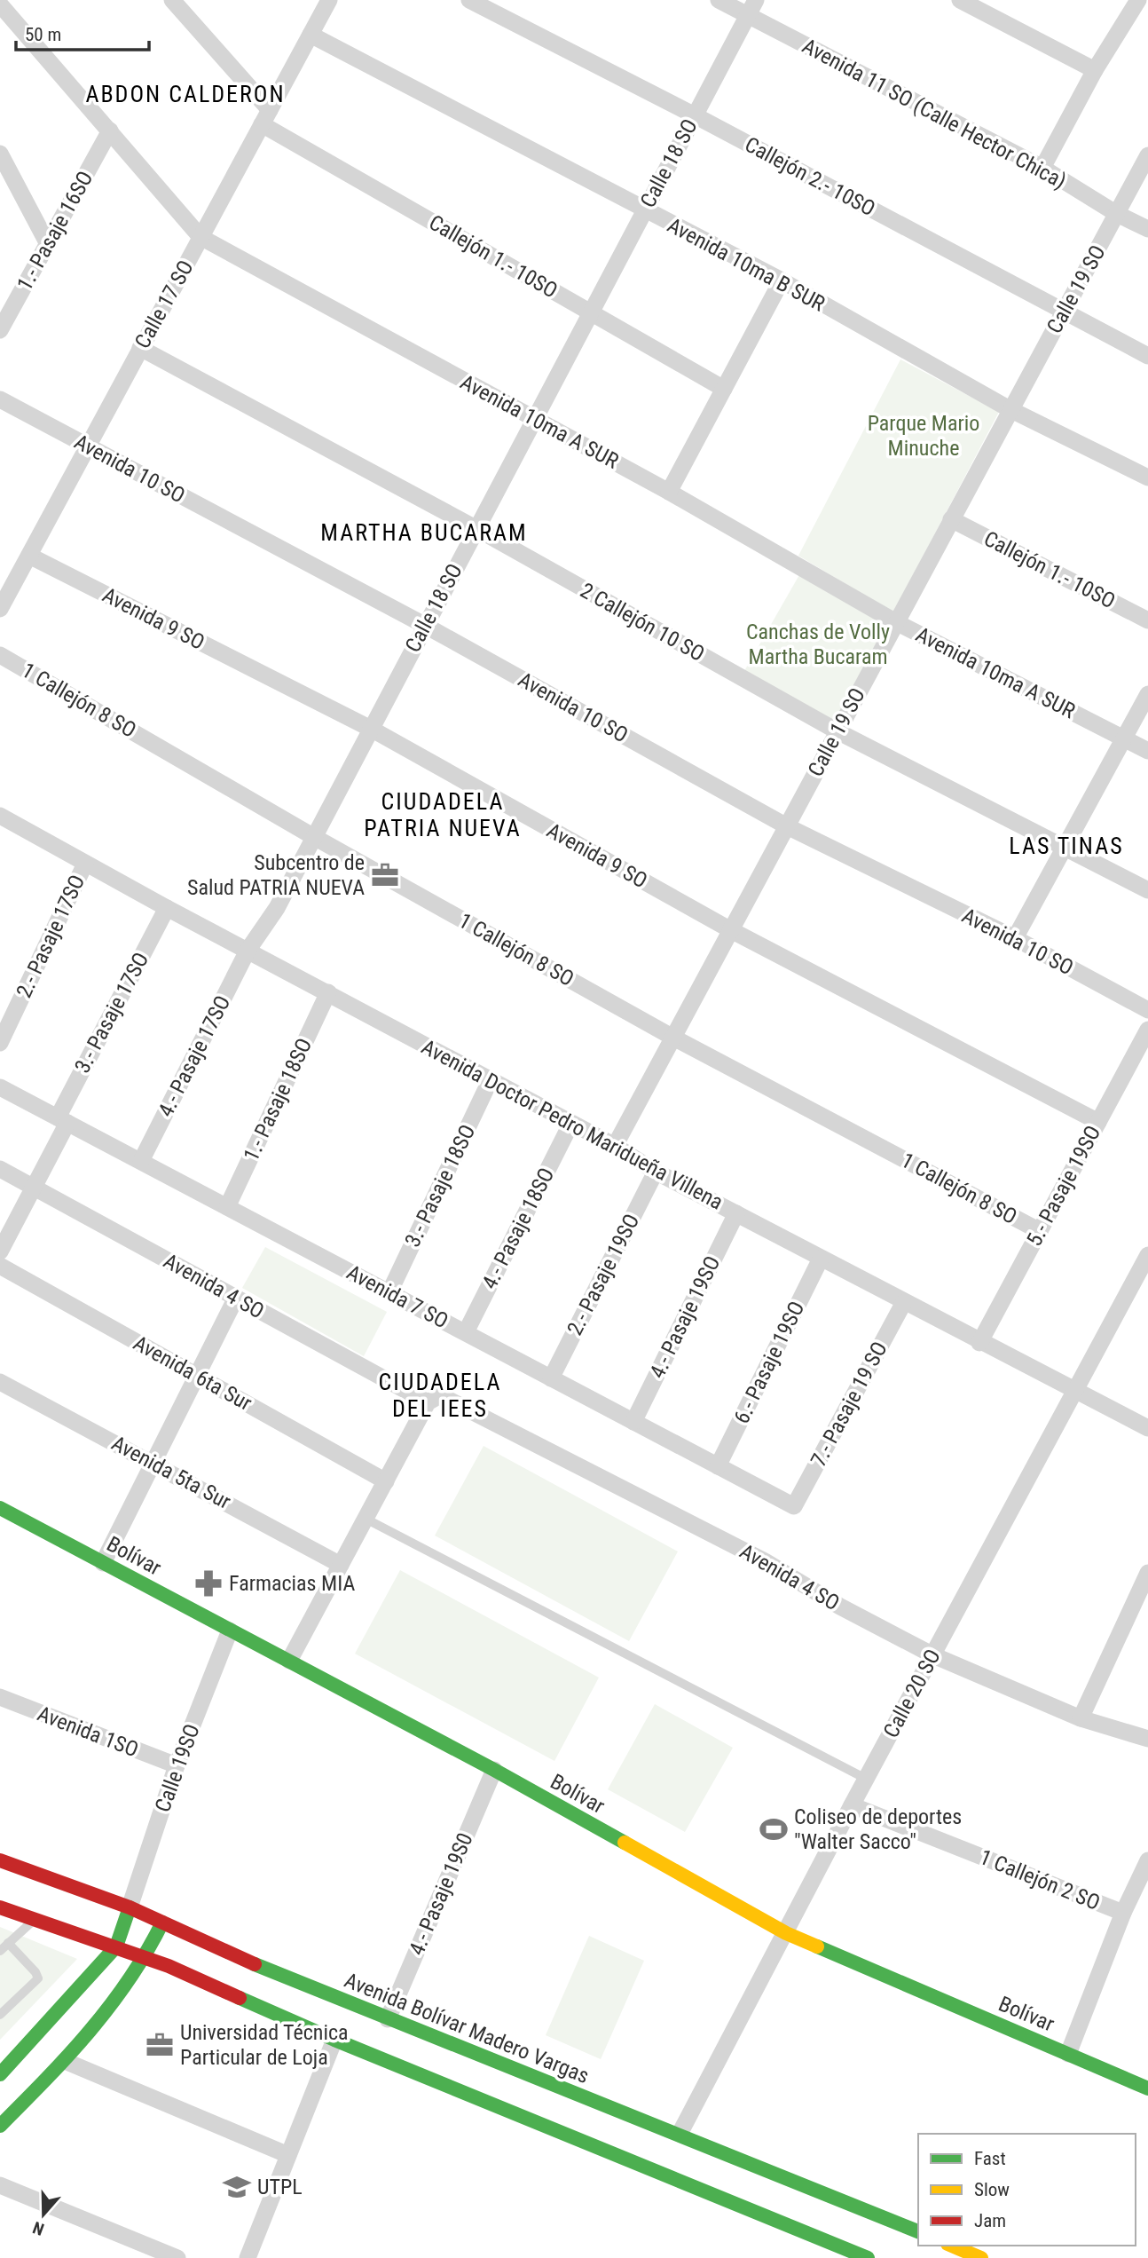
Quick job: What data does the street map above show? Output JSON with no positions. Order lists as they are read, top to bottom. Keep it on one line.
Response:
{"streets":{"main road":["Bolívar","Avenida Bolívar Madero Vargas"],"street":["Avenida 11 SO (Calle Hector Chica)","Calle 18 SO","Callejón 2.- 10SO","1.- Pasaje 16SO","Callejón 1.- 10SO","Avenida 10ma B SUR","Calle 19 SO","Calle 17 SO","Avenida 10ma A SUR","Avenida 10 SO","Avenida 9 SO","2 Callejón 10 SO","1 Callejón 8 SO","2.- Pasaje 17SO","3.- Pasaje 17SO","4.- Pasaje 17SO","1.- Pasaje 18SO","Avenida Doctor Pedro Maridueña Villena","3.- Pasaje 18SO","5.- Pasaje 19SO","4.- Pasaje 18SO","2.- Pasaje 19SO","Avenida 4 SO","Avenida 7 SO","4.- Pasaje 19SO","6.- Pasaje 19SO","Avenida 6ta Sur","7.- Pasaje 19 SO","Avenida 5ta Sur","Calle 20 SO","Avenida 1SO","Calle 19SO","1 Callejón 2 SO","4.- Pasaje 19S0"]},"crossings":[["Avenida 11 SO (Calle Hector Chica)","Calle 18 SO"],["Avenida 11 SO (Calle Hector Chica)","Calle 19 SO"],["Calle 18 SO","Callejón 2.- 10SO"],["Calle 18 SO","Callejón 1.- 10SO"],["Calle 18 SO","Avenida 10ma B SUR"],["Calle 18 SO","Avenida 10ma A SUR"],["Calle 18 SO","Avenida 10 SO"],["Calle 18 SO","Avenida 9 SO"],["Calle 18 SO","2 Callejón 10 SO"],["Calle 18 SO","1 Callejón 8 SO"],["Calle 18 SO","4.- Pasaje 17SO"],["Calle 18 SO","Avenida Doctor Pedro Maridueña Villena"],["Callejón 2.- 10SO","Calle 19 SO"],["1.- Pasaje 16SO","Avenida 10ma A SUR"],["Callejón 1.- 10SO","Calle 19 SO"],["Callejón 1.- 10SO","Calle 17 SO"],["Avenida 10ma B SUR","Calle 19 SO"],["Avenida 10ma B SUR","Calle 17 SO"],["Calle 19 SO","Avenida 10ma A SUR"],["Calle 19 SO","Avenida 10 SO"],["Calle 19 SO","Avenida 9 SO"],["Calle 19 SO","2 Callejón 10 SO"],["Calle 19 SO","1 Callejón 8 SO"],["Calle 19 SO","Avenida Doctor Pedro Maridueña Villena"],["Calle 17 SO","Avenida 10ma A SUR"],["Calle 17 SO","Avenida 10 SO"],["Calle 17 SO","Avenida 9 SO"],["Calle 17 SO","2 Callejón 10 SO"],["Avenida 9 SO","5.- Pasaje 19SO"],["1 Callejón 8 SO","5.- Pasaje 19SO"],["2.- Pasaje 17SO","Avenida Doctor Pedro Maridueña Villena"],["3.- Pasaje 17SO","Avenida Doctor Pedro Maridueña Villena"],["3.- Pasaje 17SO","Avenida 4 SO"],["3.- Pasaje 17SO","Avenida 7 SO"],["4.- Pasaje 17SO","Avenida Doctor Pedro Maridueña Villena"],["4.- Pasaje 17SO","Avenida 7 SO"],["1.- Pasaje 18SO","Avenida Doctor Pedro Maridueña Villena"],["1.- Pasaje 18SO","Avenida 7 SO"],["Avenida Doctor Pedro Maridueña Villena","3.- Pasaje 18SO"],["Avenida Doctor Pedro Maridueña Villena","5.- Pasaje 19SO"],["Avenida Doctor Pedro Maridueña Villena","4.- Pasaje 18SO"],["Avenida Doctor Pedro Maridueña Villena","2.- Pasaje 19SO"],["Avenida Doctor Pedro Maridueña Villena","4.- Pasaje 19SO"],["Avenida Doctor Pedro Maridueña Villena","6.- Pasaje 19SO"],["Avenida Doctor Pedro Maridueña Villena","7.- Pasaje 19 SO"],["Avenida Doctor Pedro Maridueña Villena","Calle 20 SO"],["3.- Pasaje 18SO","Avenida 7 SO"],["4.- Pasaje 18SO","Avenida 7 SO"],["2.- Pasaje 19SO","Avenida 7 SO"],["Avenida 4 SO","Calle 20 SO"],["Avenida 7 SO","4.- Pasaje 19SO"],["Avenida 7 SO","6.- Pasaje 19SO"],["Avenida 7 SO","7.- Pasaje 19 SO"],["Bolívar","Calle 20 SO"],["Bolívar","Calle 19SO"],["Bolívar","4.- Pasaje 19S0"],["Calle 20 SO","1 Callejón 2 SO"],["Calle 20 SO","Avenida Bolívar Madero Vargas"],["Avenida 1SO","Calle 19SO"],["Calle 19SO","Avenida Bolívar Madero Vargas"],["4.- Pasaje 19S0","Avenida Bolívar Madero Vargas"]],"districts":["ABDON CALDERON","MARTHA BUCARAM","CIUDADELA PATRIA NUEVA","LAS TINAS","CIUDADELA DEL IEES"],"parks":["Parque Mario Minuche","Canchas de Volly Martha Bucaram"],"places":{"office":["Subcentro de Salud PATRIA NUEVA","Universidad Técnica Particular de Loja"],"pharmacy":["Farmacias MIA"],"sports":["Coliseo de deportes \"Walter Sacco\""],"school or university":["UTPL"]},"legend":["Fast","Slow","Jam"],"scale_bar":"50 m","north":"bottom"}
